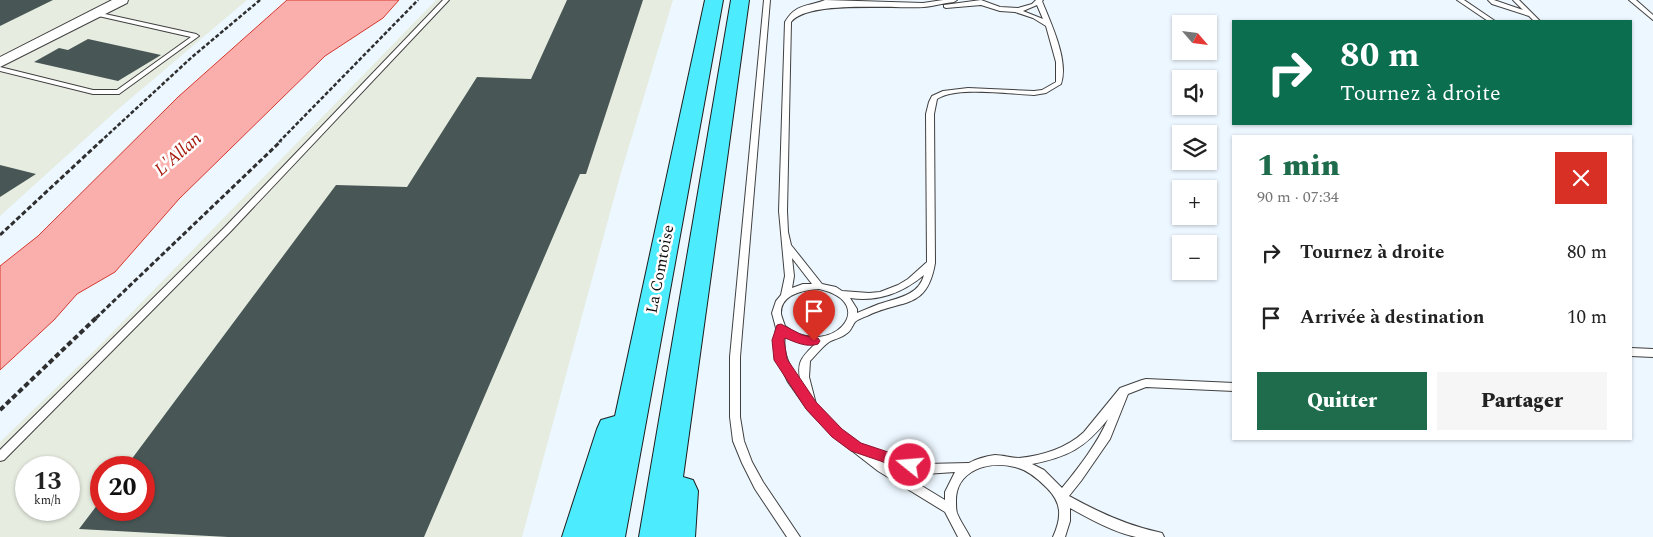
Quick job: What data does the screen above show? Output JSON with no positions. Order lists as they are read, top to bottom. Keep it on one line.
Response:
{"streets":{"highway":["La Comtoise"]},"water":["L'Allan"],"north":"bottom right","page":{"map_buttons":["+","−"],"turn":["80 m","Tournez à droite"],"heading":["1 min","90 m · 07:34"],"list":[{"name":"Tournez à droite","value":"80 m"},{"name":"Arrivée à destination","value":"10 m"}],"buttons":["Quitter","Partager"],"speed":"13 km/h","limit":"20"}}
